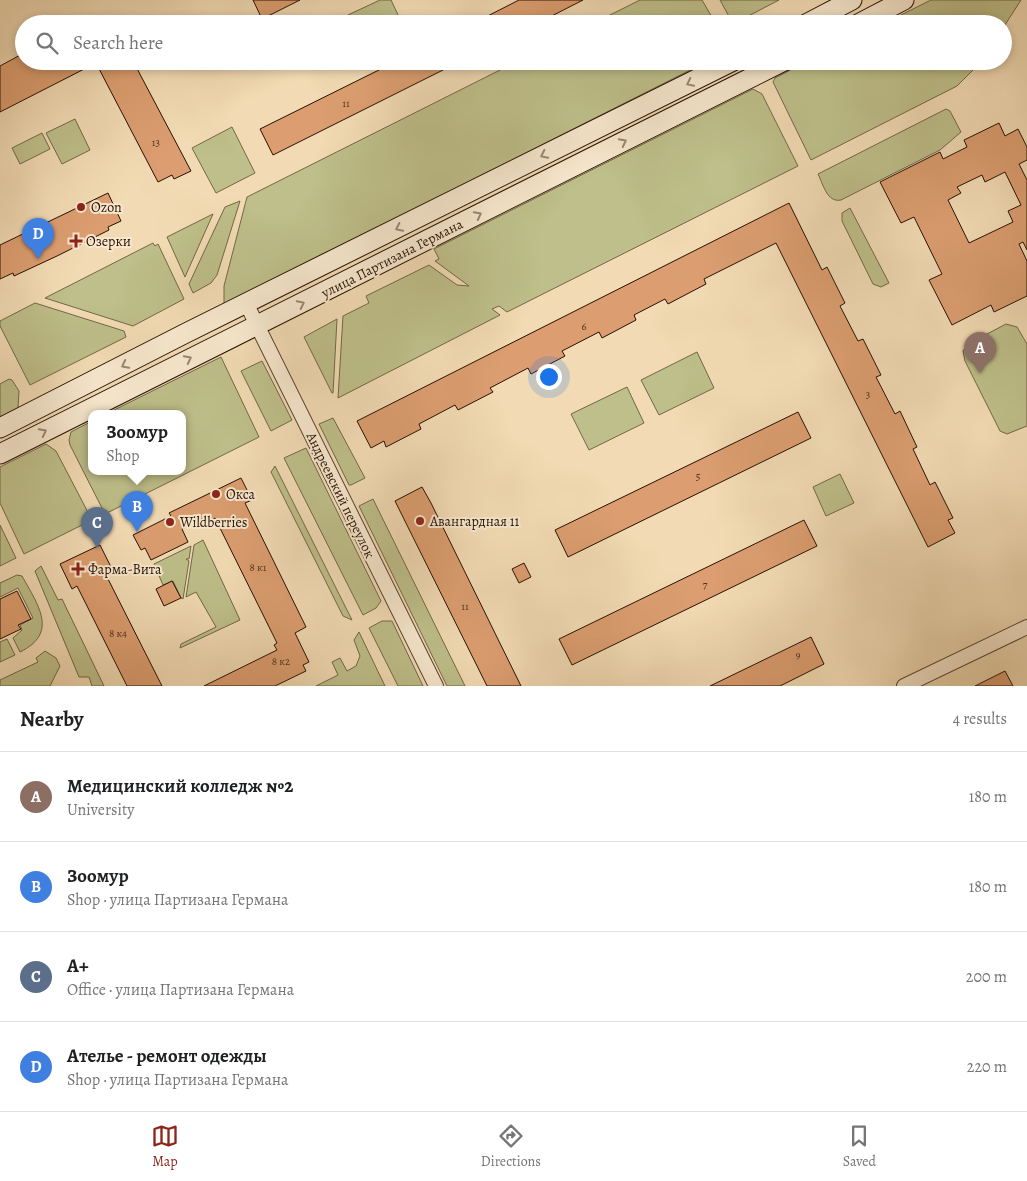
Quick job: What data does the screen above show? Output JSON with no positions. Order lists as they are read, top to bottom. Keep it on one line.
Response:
{"streets":{"main road":["улица Партизана Германа"],"street":["Андреевский переулок"]},"crossings":[["улица Партизана Германа","Андреевский переулок"]],"places":{"other":["Ozon","Окса","Авангардная 11","Wildberries"],"health":["Озерки","Фарма-Вита"]},"house_numbers":["11","13","6","3","5","8 к1","7","11","8 к4","9","8 к2"],"page":{"search":"Search here","pins":["D","A","B","C"],"popup":["Зоомур","Shop"],"heading":["Nearby","4 results"],"list":[{"mark":"A","name":"Медицинский колледж №2","note":"University","value":"180 m"},{"mark":"B","name":"Зоомур","note":"Shop · улица Партизана Германа","value":"180 m"},{"mark":"C","name":"А+","note":"Office · улица Партизана Германа","value":"200 m"},{"mark":"D","name":"Ателье - ремонт одежды","note":"Shop · улица Партизана Германа","value":"220 m"}],"nav":["Map","Directions","Saved"]}}
